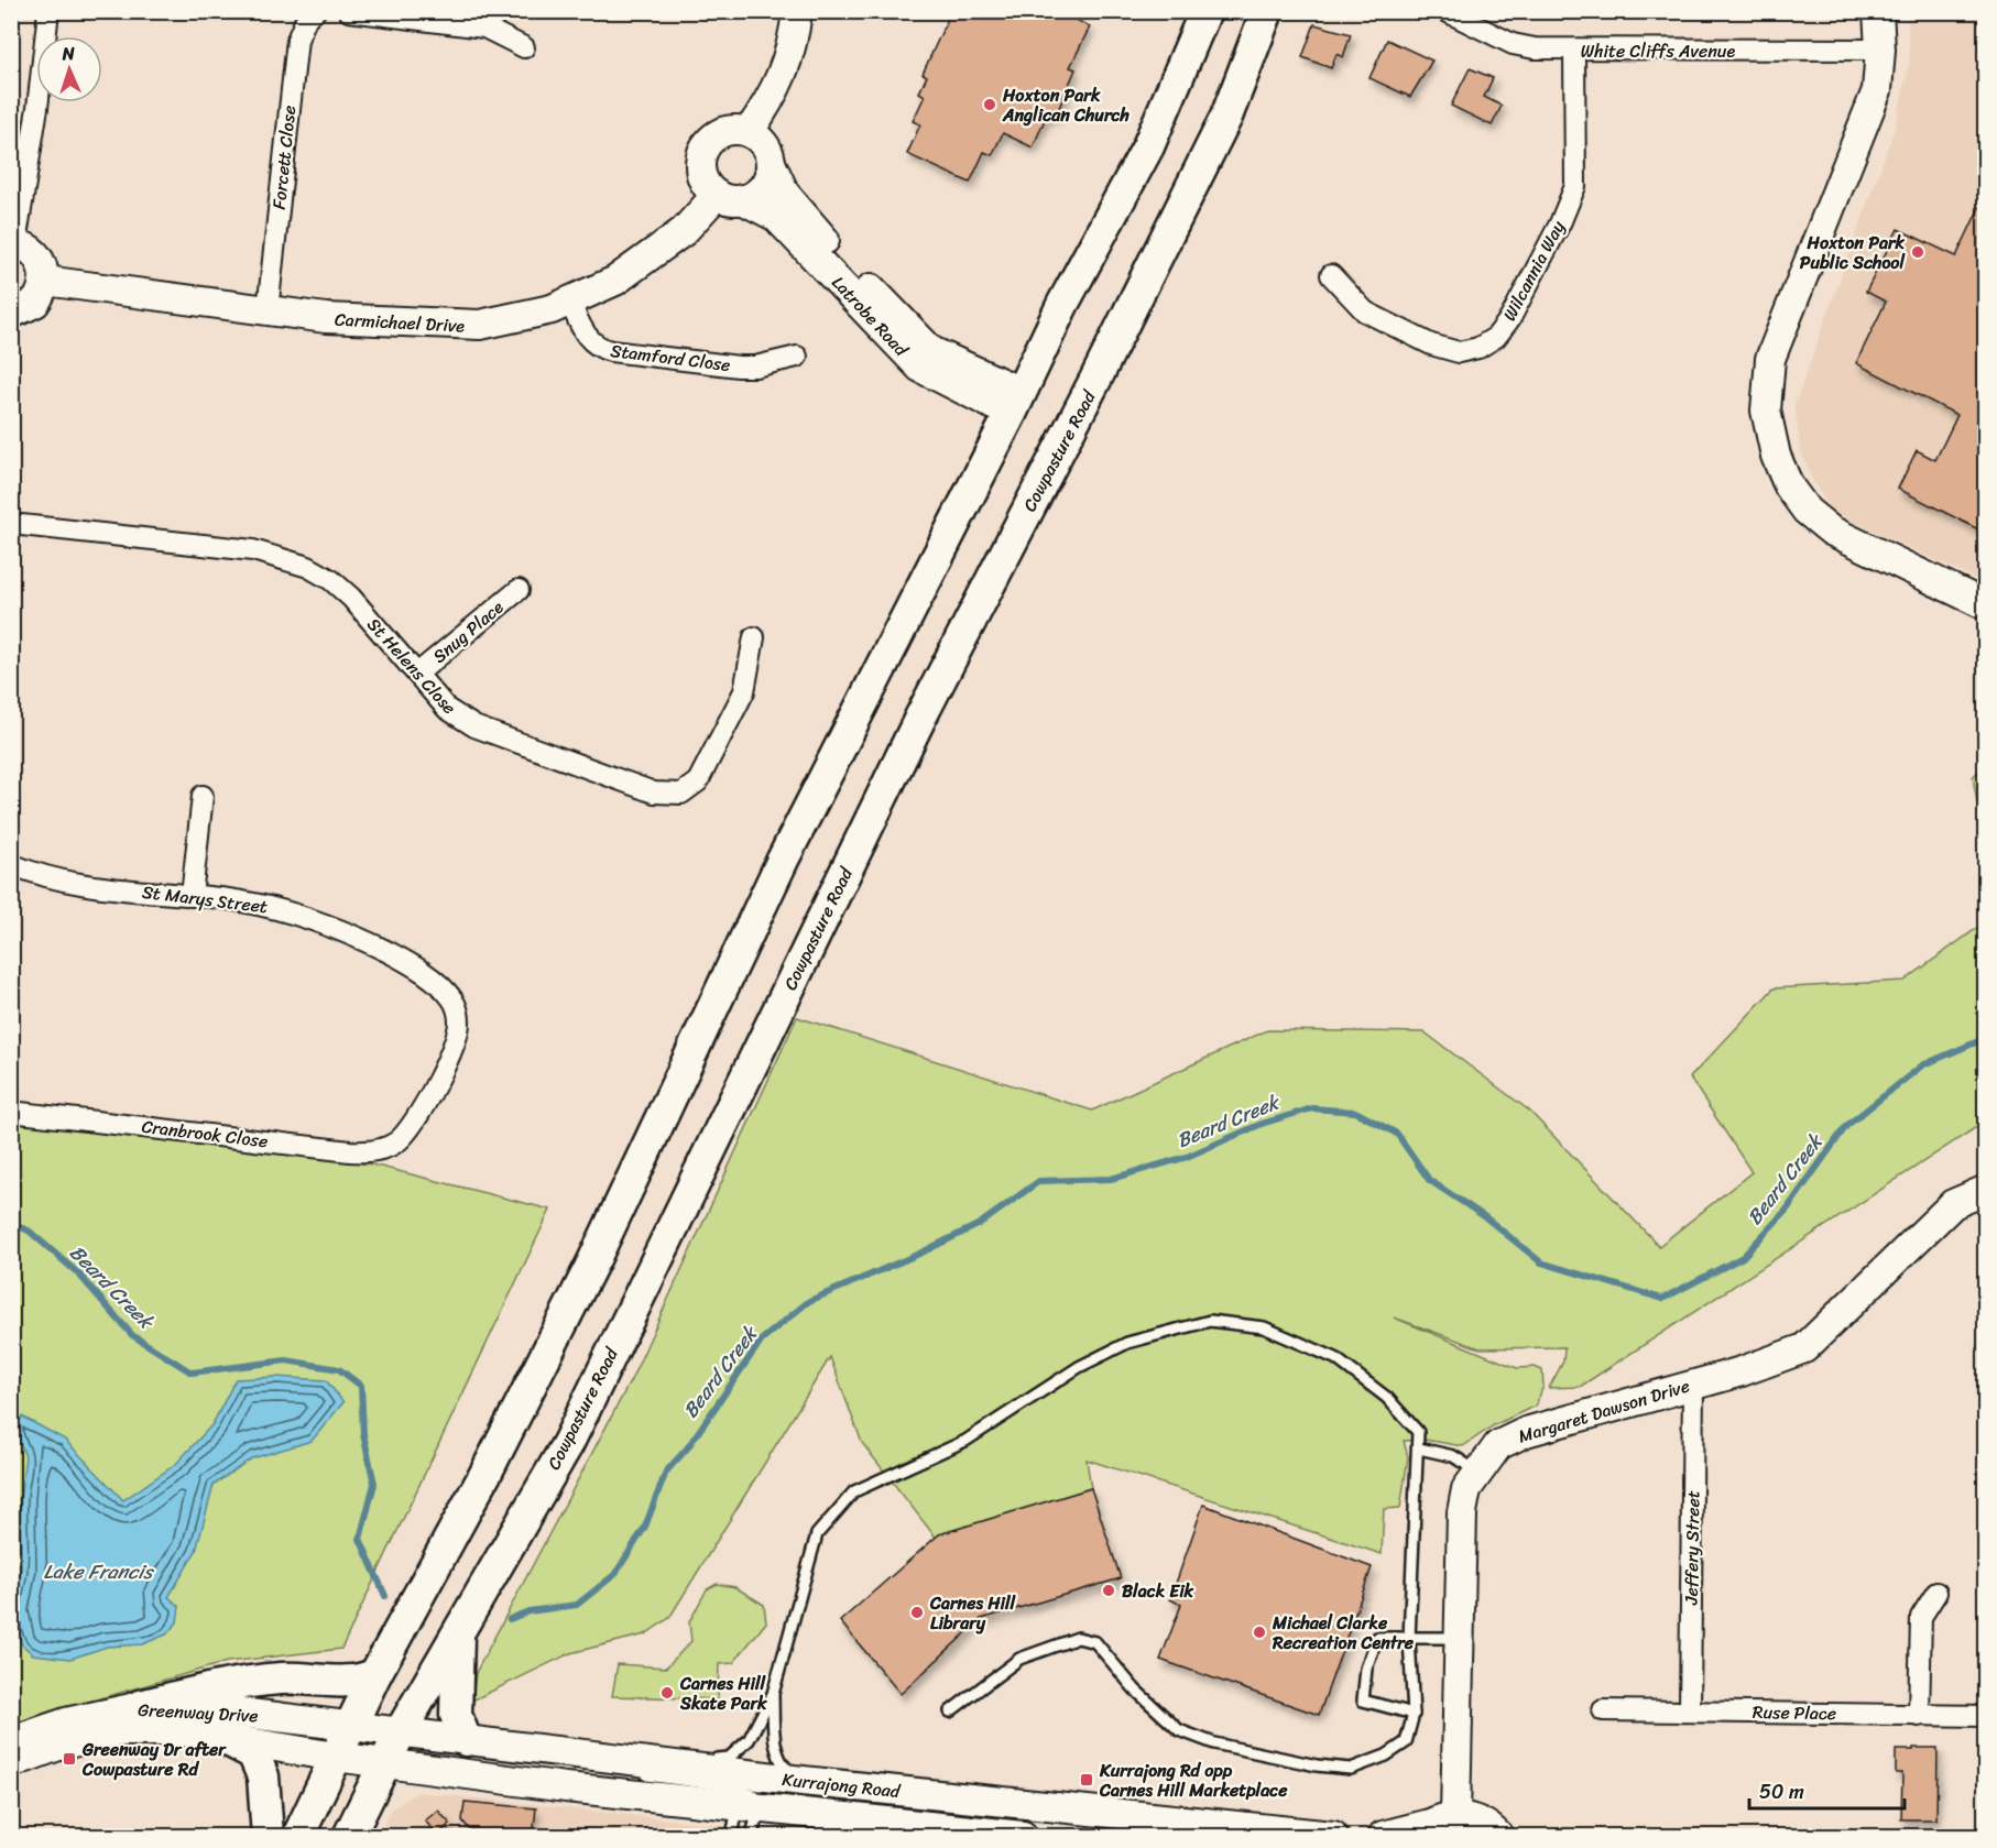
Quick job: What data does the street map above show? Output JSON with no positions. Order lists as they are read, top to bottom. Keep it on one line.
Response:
{"streets":{"main road":["Cowpasture Road"],"street":["White Cliffs Avenue","Forcett Close","Wilcannia Way","Latrobe Road","Carmichael Drive","Stamford Close","Snug Place","St Helens Close","St Marys Street","Cranbrook Close","Margaret Dawson Drive","Jeffery Street","Greenway Drive","Ruse Place","Kurrajong Road"]},"crossings":[["White Cliffs Avenue","Wilcannia Way"],["Forcett Close","Carmichael Drive"],["Latrobe Road","Carmichael Drive"],["Carmichael Drive","Stamford Close"],["Cowpasture Road","Kurrajong Road"],["Snug Place","St Helens Close"],["St Marys Street","Cranbrook Close"],["Margaret Dawson Drive","Jeffery Street"],["Jeffery Street","Ruse Place"],["Greenway Drive","Kurrajong Road"]],"water":["Beard Creek","Lake Francis"],"places":{"other":["Hoxton Park Anglican Church","Hoxton Park Public School","Black Eik","Carnes Hill Library","Michael Clarke Recreation Centre","Carnes Hill Skate Park"],"transit":["Greenway Dr after Cowpasture Rd","Kurrajong Rd opp Carnes Hill Marketplace"]},"scale_bar":"50 m","north":"top"}
